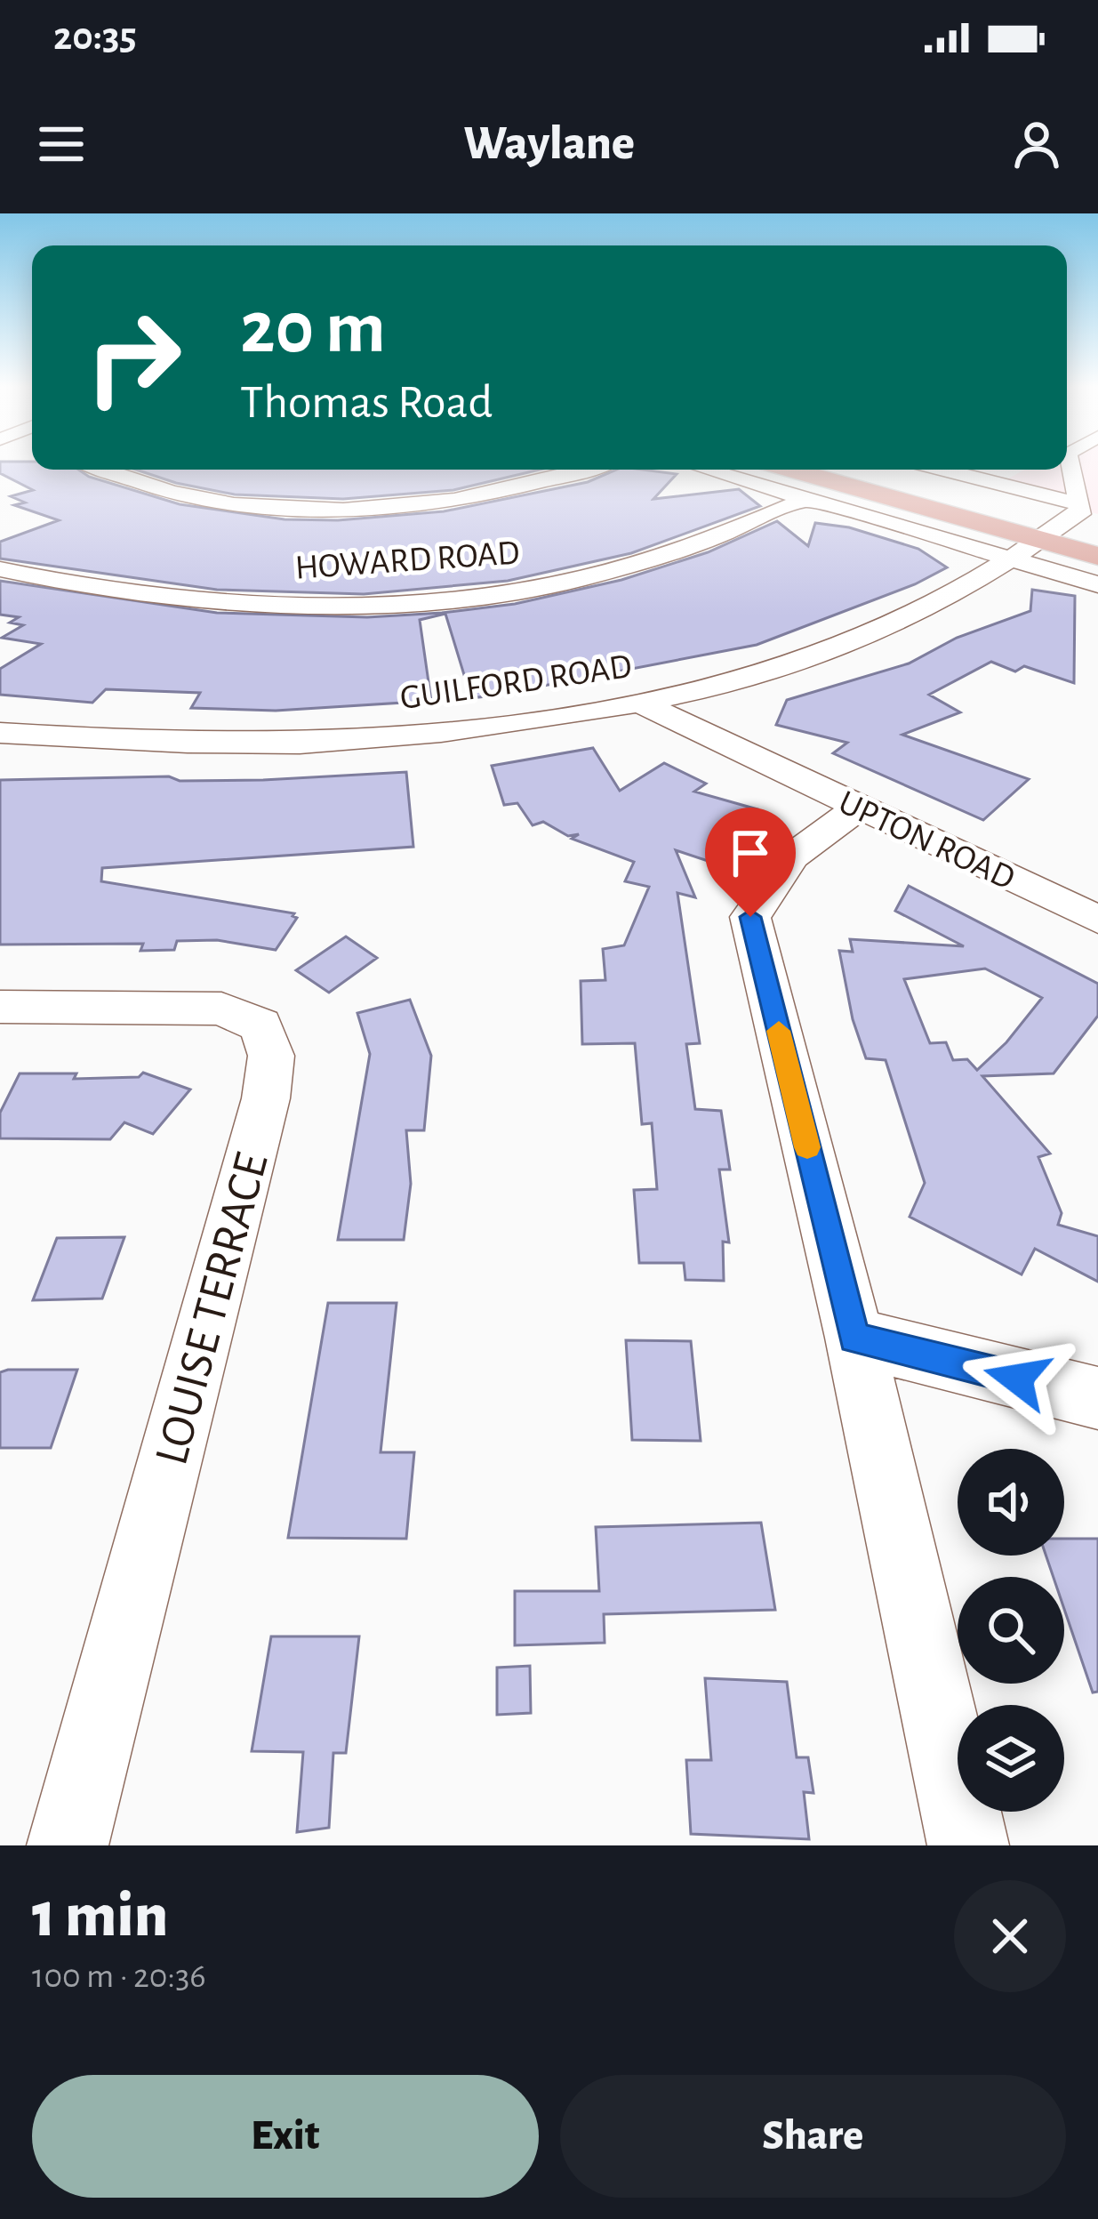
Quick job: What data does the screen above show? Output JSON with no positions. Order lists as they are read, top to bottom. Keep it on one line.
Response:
{"streets":{"street":["HOWARD ROAD","GUILFORD ROAD","UPTON ROAD","LOUISE TERRACE"]},"crossings":[["GUILFORD ROAD","UPTON ROAD"]],"page":{"status":"20:35","header":"Waylane","turn":["20 m","Thomas Road"],"heading":["1 min","100 m · 20:36"],"buttons":["Exit","Share"]}}
